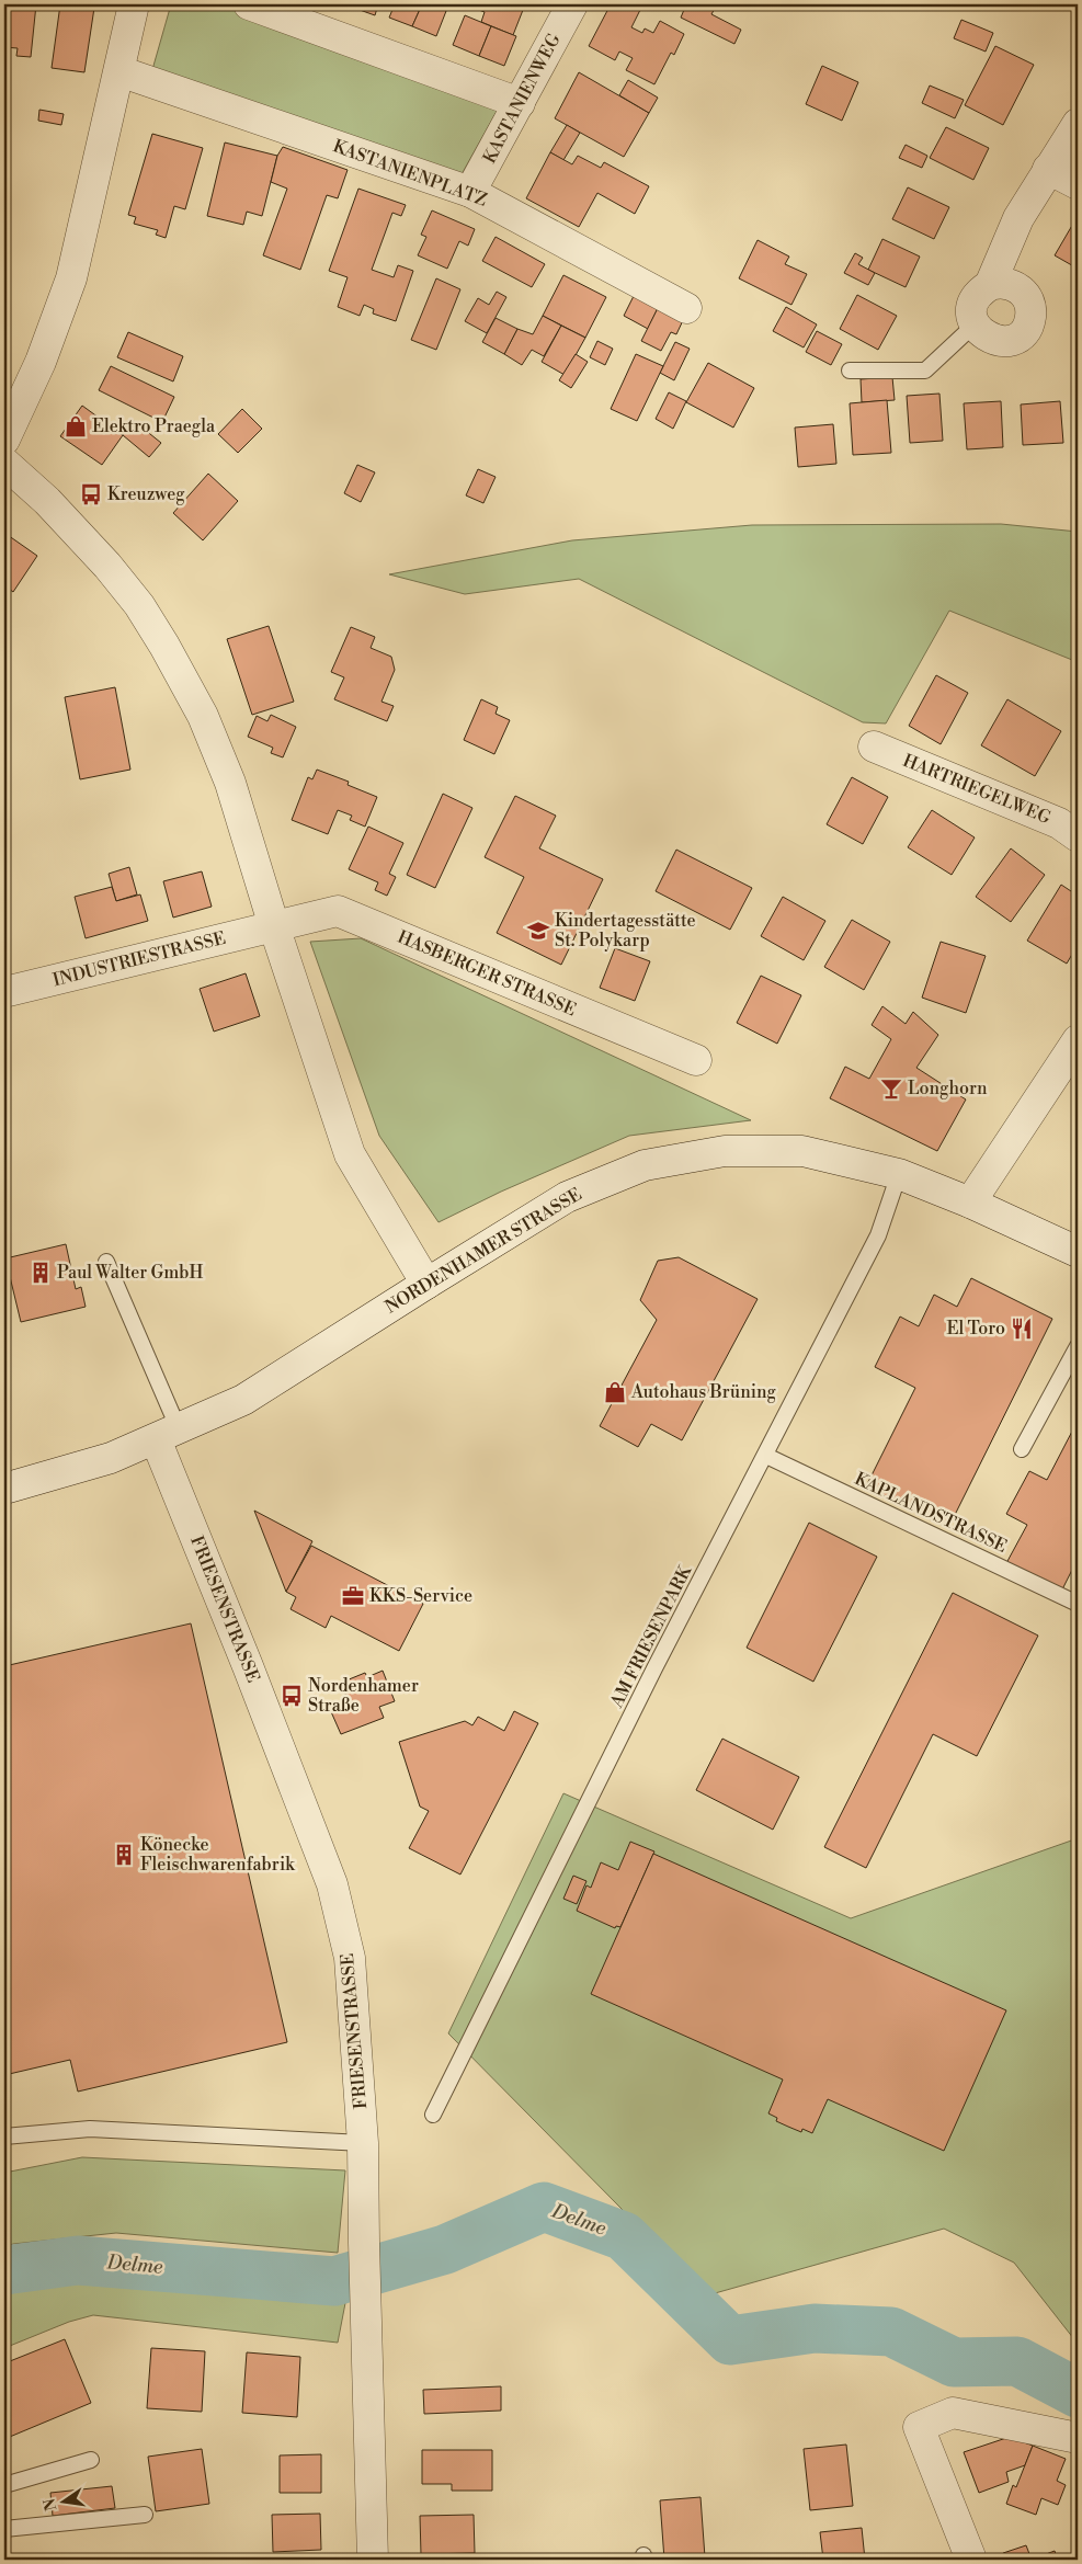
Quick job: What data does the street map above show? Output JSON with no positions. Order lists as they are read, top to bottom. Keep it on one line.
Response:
{"streets":{"street":["KASTANIENWEG","KASTANIENPLATZ","HARTRIEGELWEG","INDUSTRIESTRASSE","HASBERGER STRASSE","NORDENHAMER STRASSE","FRIESENSTRASSE"],"lane":["KAPLANDSTRASSE","AM FRIESENPARK"]},"crossings":[["KASTANIENWEG","KASTANIENPLATZ"],["INDUSTRIESTRASSE","HASBERGER STRASSE"],["NORDENHAMER STRASSE","FRIESENSTRASSE"],["NORDENHAMER STRASSE","AM FRIESENPARK"],["KAPLANDSTRASSE","AM FRIESENPARK"]],"water":["Delme"],"places":{"shop":["Elektro Praegla","Autohaus Brüning"],"bus stop":["Kreuzweg","Nordenhamer Straße"],"school or university":["Kindertagesstätte St. Polykarp"],"bar":["Longhorn"],"building":["Paul Walter GmbH","Könecke Fleischwarenfabrik"],"restaurant":["El Toro"],"office":["KKS-Service"]},"north":"left"}
